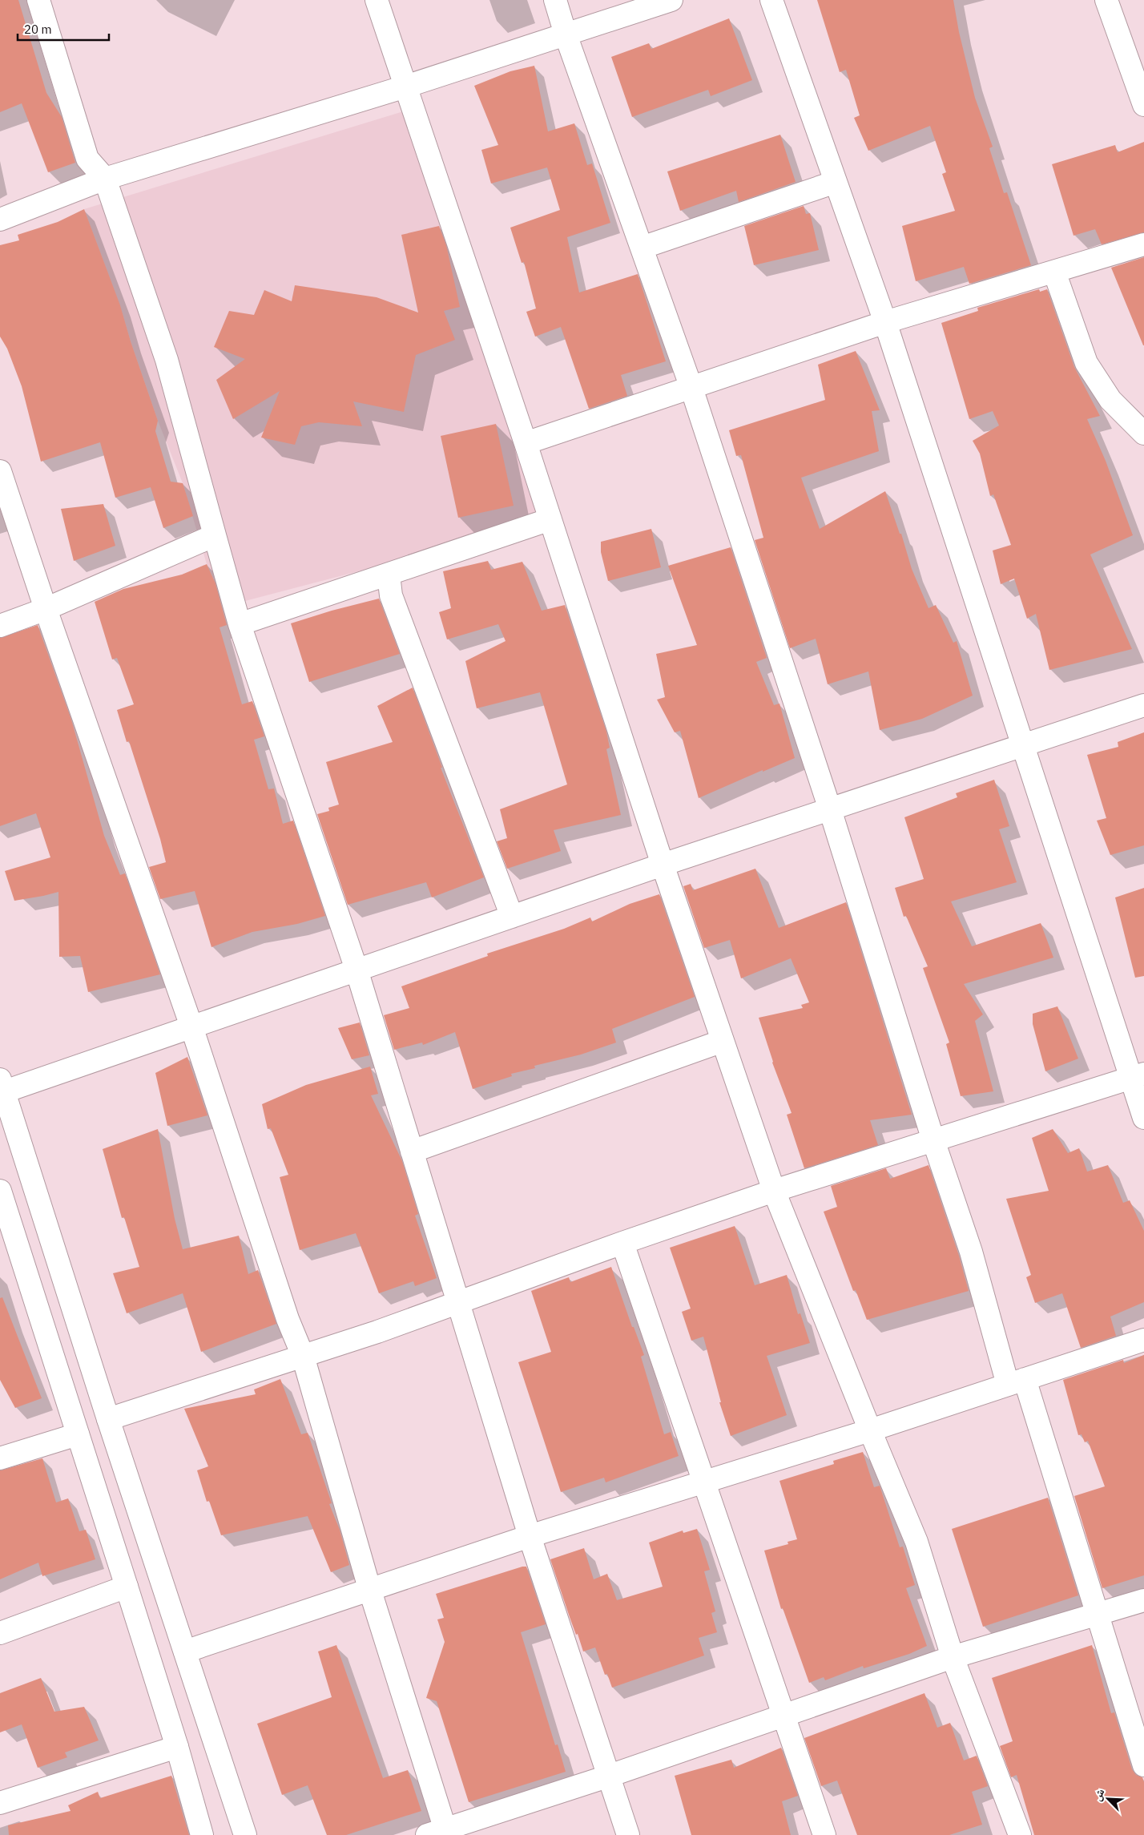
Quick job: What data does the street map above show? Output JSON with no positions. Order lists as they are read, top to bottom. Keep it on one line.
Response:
{"scale_bar":"20 m","north":"top left"}
